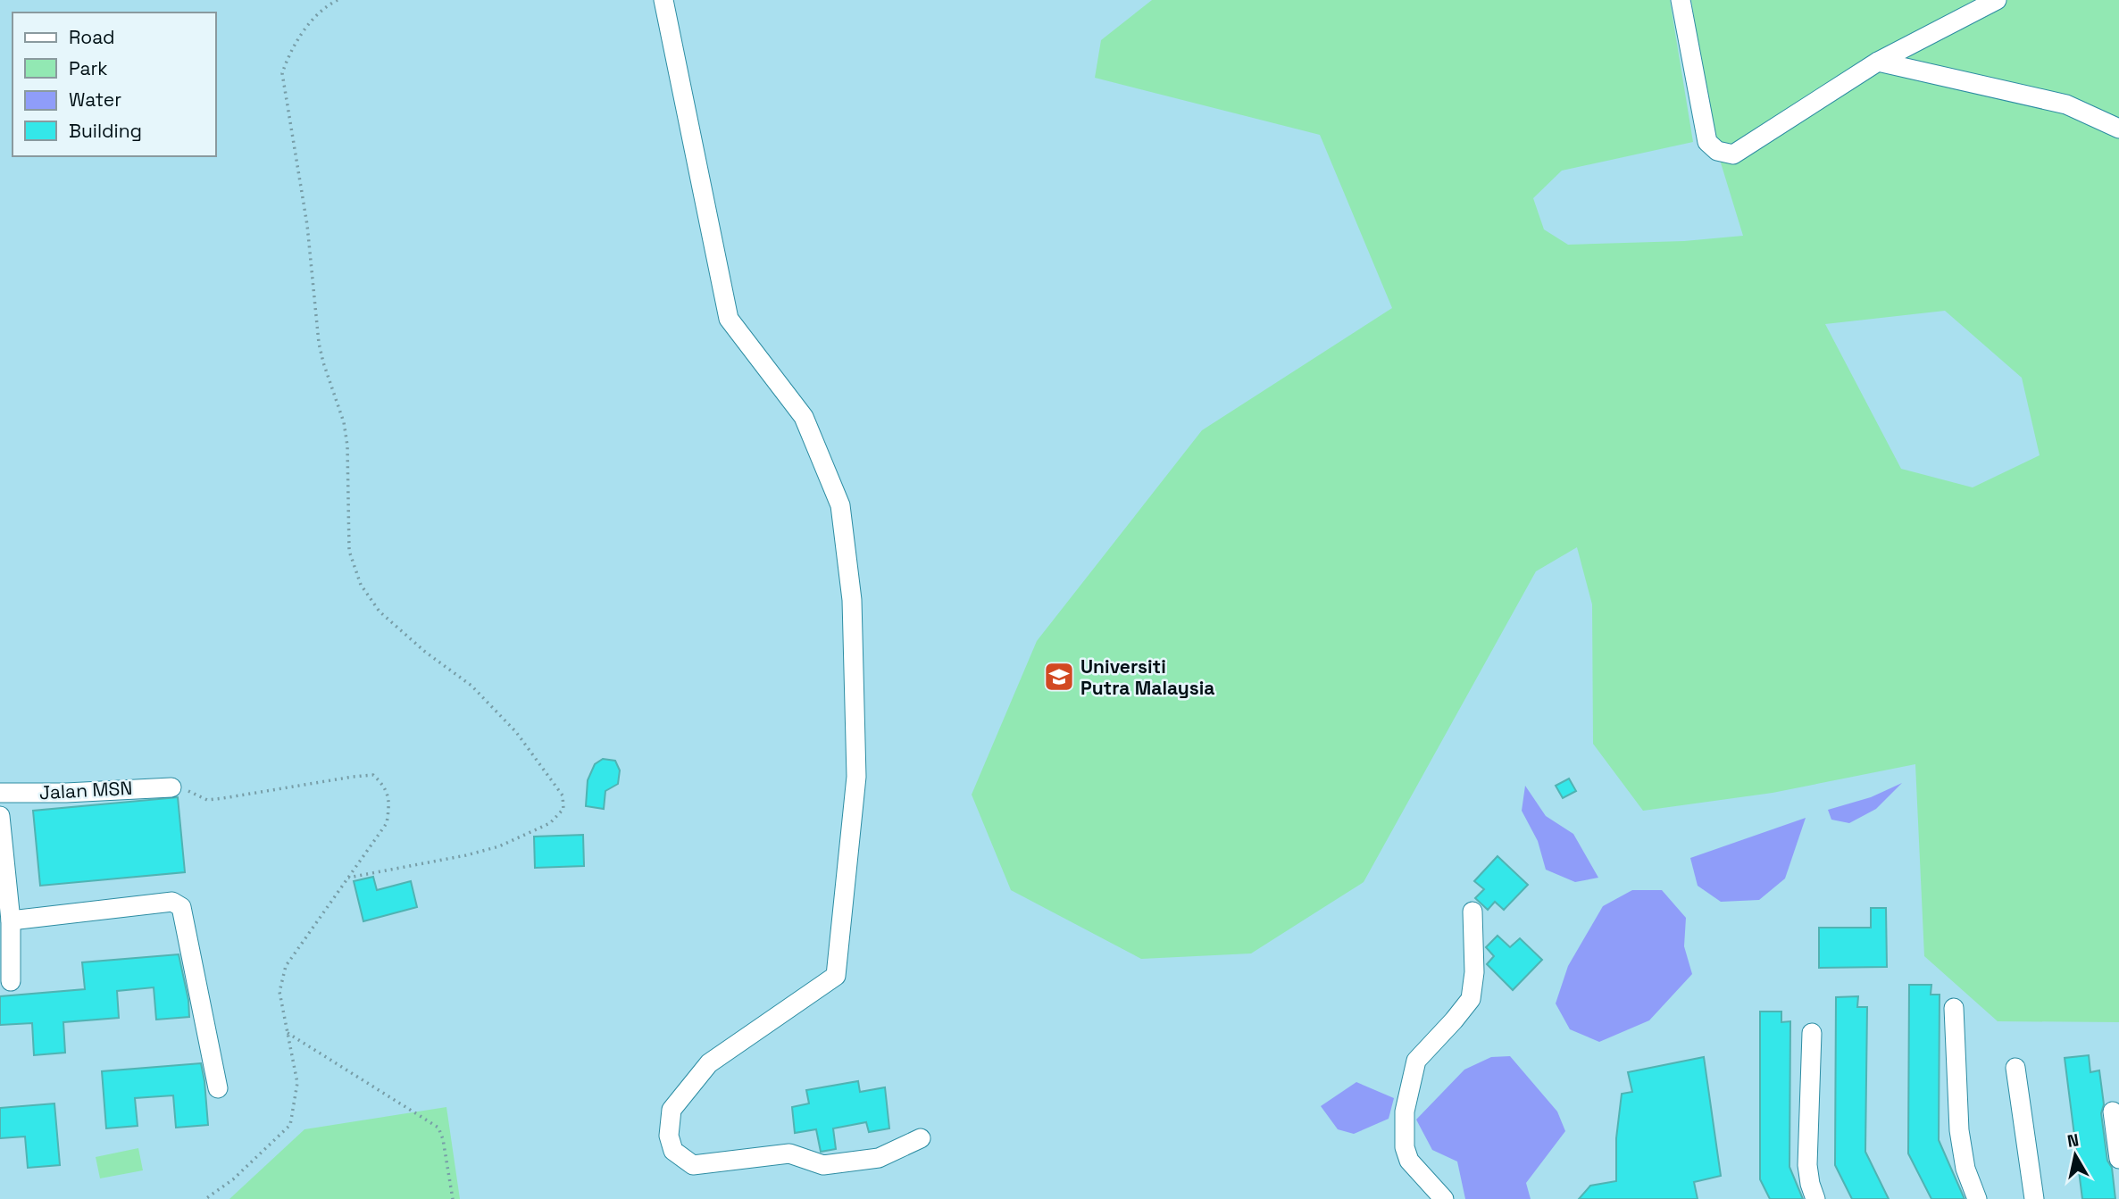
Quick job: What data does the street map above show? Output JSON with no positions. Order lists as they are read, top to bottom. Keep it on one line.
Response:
{"streets":{"street":["Jalan MSN"]},"places":{"school or university":["Universiti Putra Malaysia"]},"legend":["Road","Park","Water","Building"],"north":"top"}
